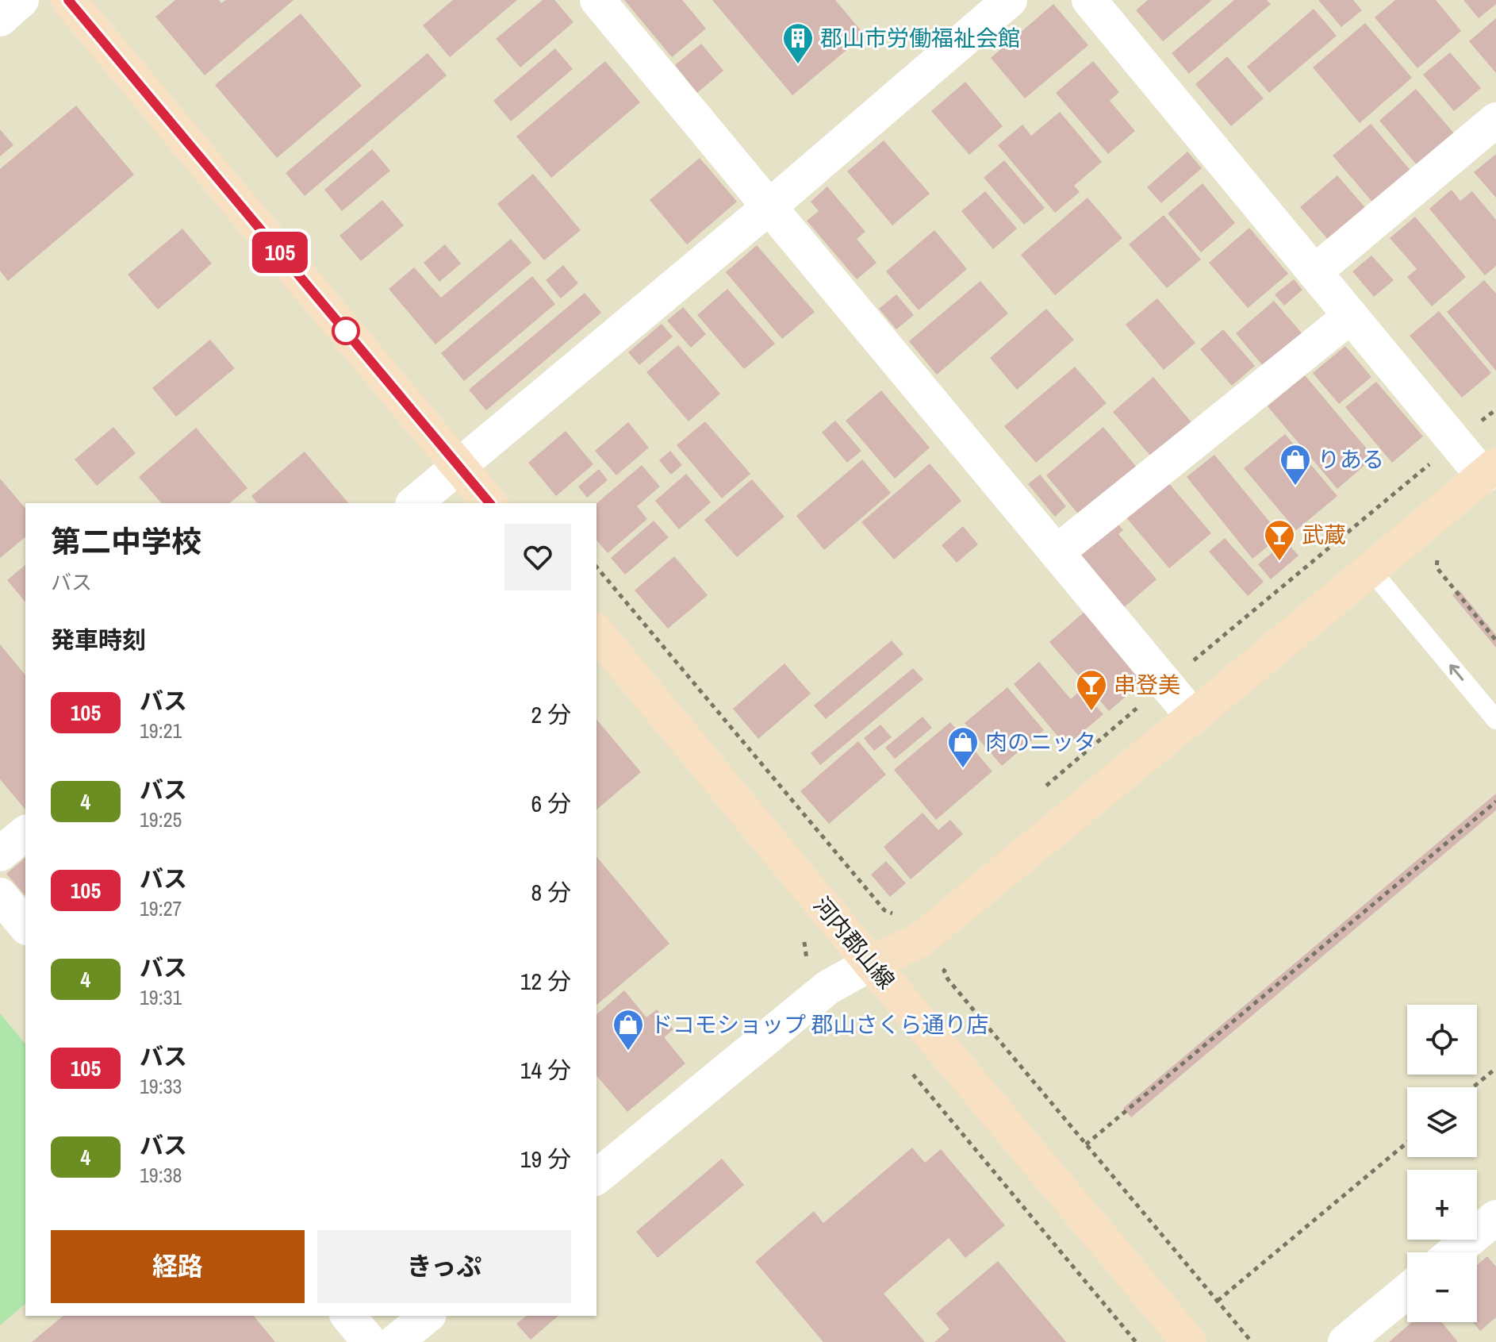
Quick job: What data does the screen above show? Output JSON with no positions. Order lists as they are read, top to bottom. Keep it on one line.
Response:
{"streets":{"main road":["河内郡山線"]},"places":{"building":["郡山市労働福祉会館"],"shop":["りある","肉のニッタ","ドコモショップ 郡山さくら通り店"],"bar":["武蔵","串登美"]},"lines":["bus line 105"],"page":{"on_map":"105","heading":[["第二中学校","バス"],"発車時刻"],"list":[{"mark":"105","name":"バス","note":"19:21","value":"2 分"},{"mark":"4","name":"バス","note":"19:25","value":"6 分"},{"mark":"105","name":"バス","note":"19:27","value":"8 分"},{"mark":"4","name":"バス","note":"19:31","value":"12 分"},{"mark":"105","name":"バス","note":"19:33","value":"14 分"},{"mark":"4","name":"バス","note":"19:38","value":"19 分"}],"map_buttons":["+","−"],"buttons":["経路","きっぷ"]}}
